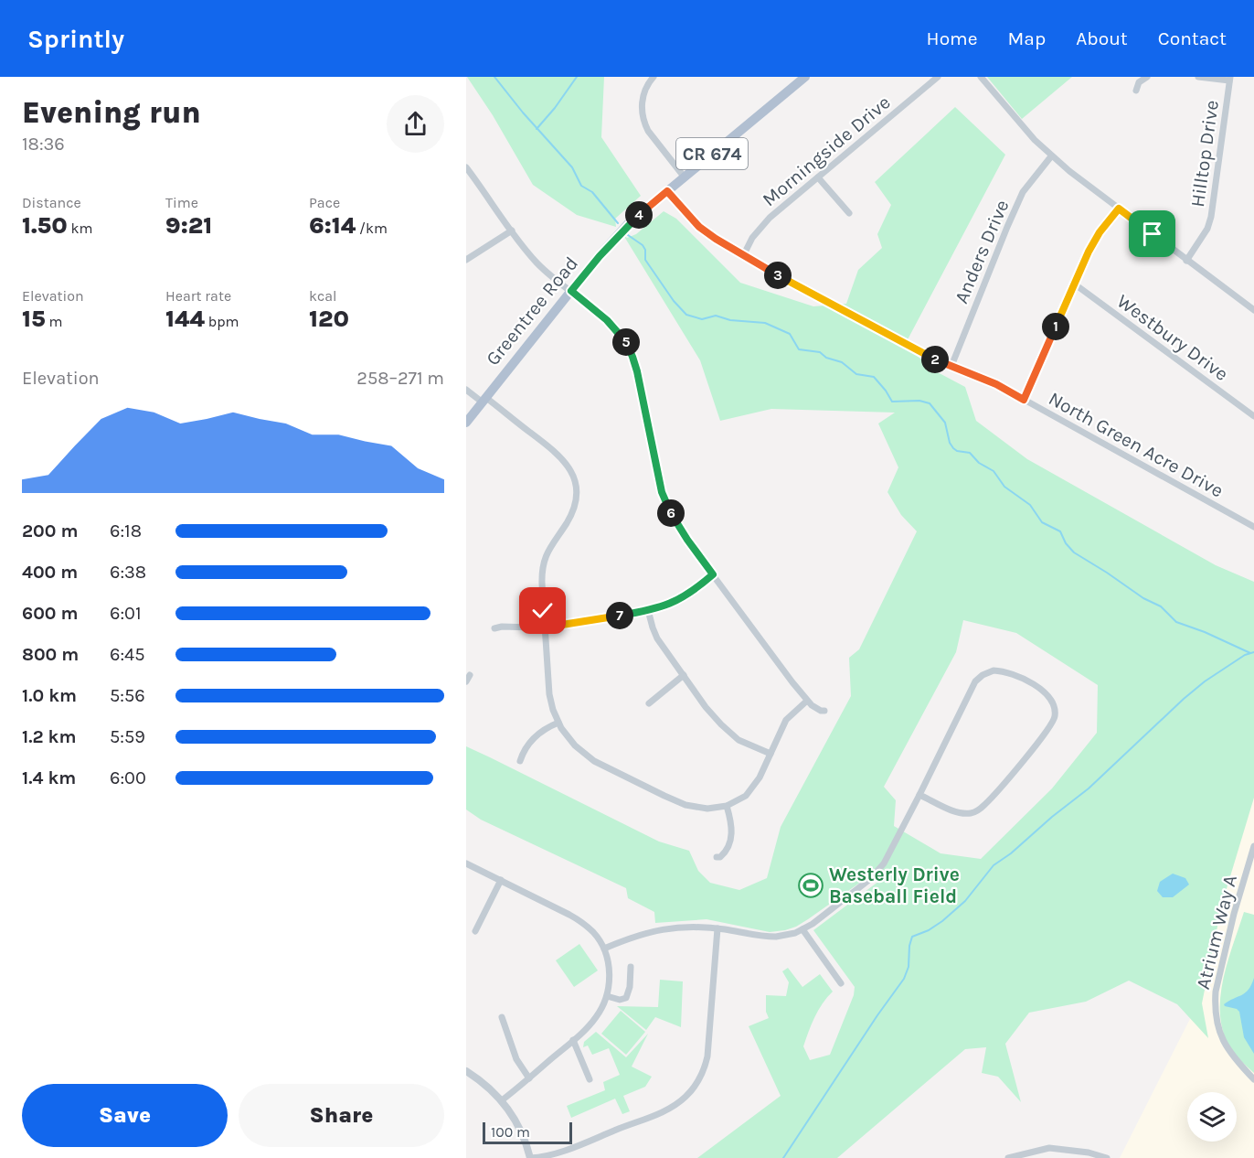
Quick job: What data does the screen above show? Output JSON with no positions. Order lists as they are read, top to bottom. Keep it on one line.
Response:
{"streets":{"main road":["CR 674","Greentree Road"],"street":["Morningside Drive","Hilltop Drive","Anders Drive","Westbury Drive","North Green Acre Drive","Atrium Way A"]},"crossings":[["Morningside Drive","North Green Acre Drive"],["Anders Drive","North Green Acre Drive"],["Greentree Road","North Green Acre Drive"]],"places":{"sports":["Westerly Drive Baseball Field"]},"scale_bar":"100 m","page":{"header":"Sprintly","nav":["Home","Map","About","Contact"],"heading":["Evening run","18:36"],"stats":[["Distance","1.50 km"],["Time","9:21"],["Pace","6:14 /km"],["Elevation","15 m"],["Heart rate","144 bpm"],["kcal","120"]],"pins":["4","3","1","5","2","6","7"],"chart":["Elevation","258–271 m"],"list":[{"name":"200 m","note":"6:18"},{"name":"400 m","note":"6:38"},{"name":"600 m","note":"6:01"},{"name":"800 m","note":"6:45"},{"name":"1.0 km","note":"5:56"},{"name":"1.2 km","note":"5:59"},{"name":"1.4 km","note":"6:00"}],"buttons":["Save","Share"],"scale":"100 m"}}
